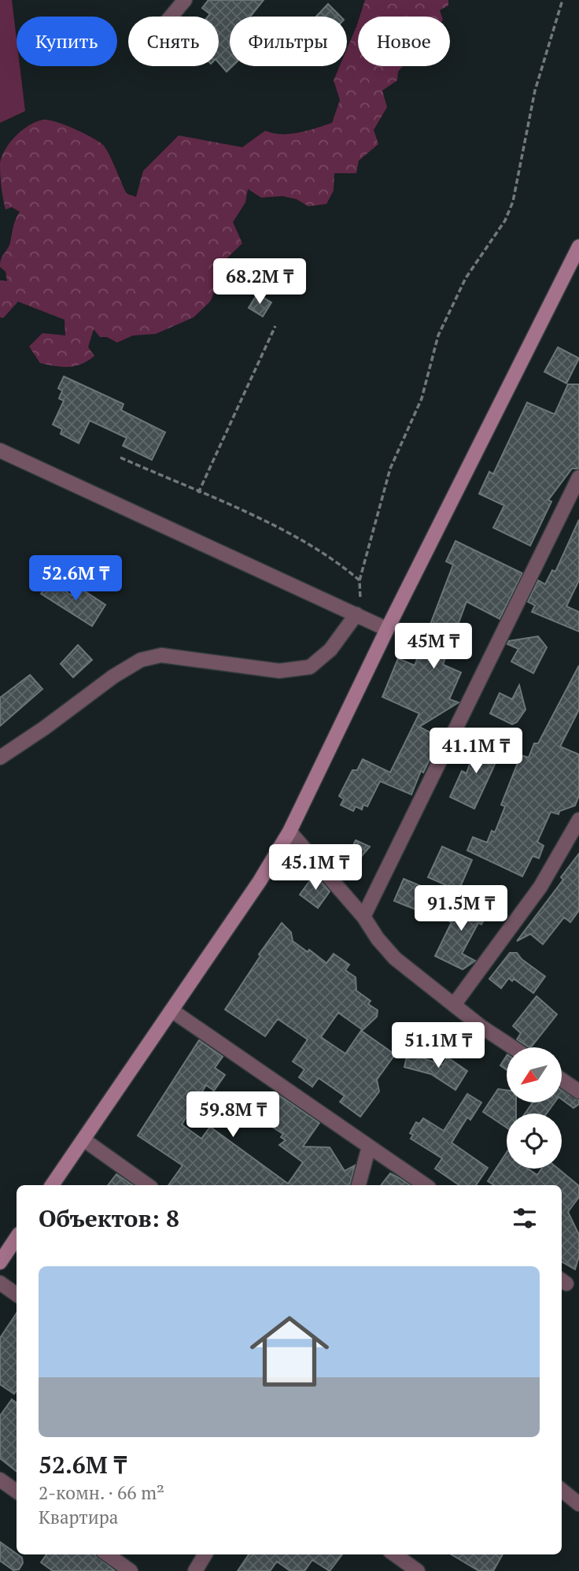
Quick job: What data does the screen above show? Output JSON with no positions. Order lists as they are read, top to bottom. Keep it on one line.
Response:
{"north":"bottom left","page":{"chip":["Купить","Снять","Фильтры","Новое"],"price":["68.2M ₸","52.6M ₸","45M ₸","41.1M ₸","45.1M ₸","91.5M ₸","51.1M ₸","59.8M ₸"],"heading":"Объектов: 8","list":[{"name":"52.6M ₸","note":"2-комн. · 66 m² · Квартира"}]}}
